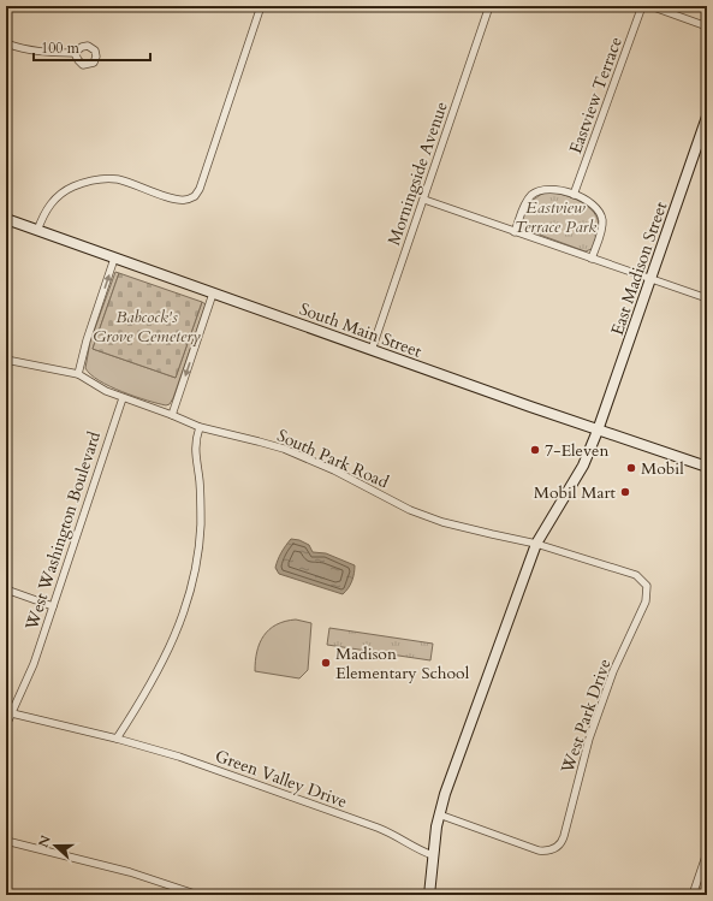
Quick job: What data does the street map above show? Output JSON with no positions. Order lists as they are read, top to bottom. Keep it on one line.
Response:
{"streets":{"street":["Eastview Terrace","Morningside Avenue","East Madison Street","South Main Street","South Park Road","West Washington Boulevard","West Park Drive","Green Valley Drive"]},"crossings":[["Morningside Avenue","South Main Street"],["East Madison Street","South Main Street"],["East Madison Street","South Park Road"],["East Madison Street","West Park Drive"],["East Madison Street","Green Valley Drive"],["South Park Road","West Washington Boulevard"],["South Park Road","West Park Drive"],["West Washington Boulevard","Green Valley Drive"]],"parks":["Eastview Terrace Park","Babcock's Grove Cemetery"],"places":["7-Eleven","Mobil","Mobil Mart","Madison Elementary School"],"scale_bar":"100 m","north":"left"}
